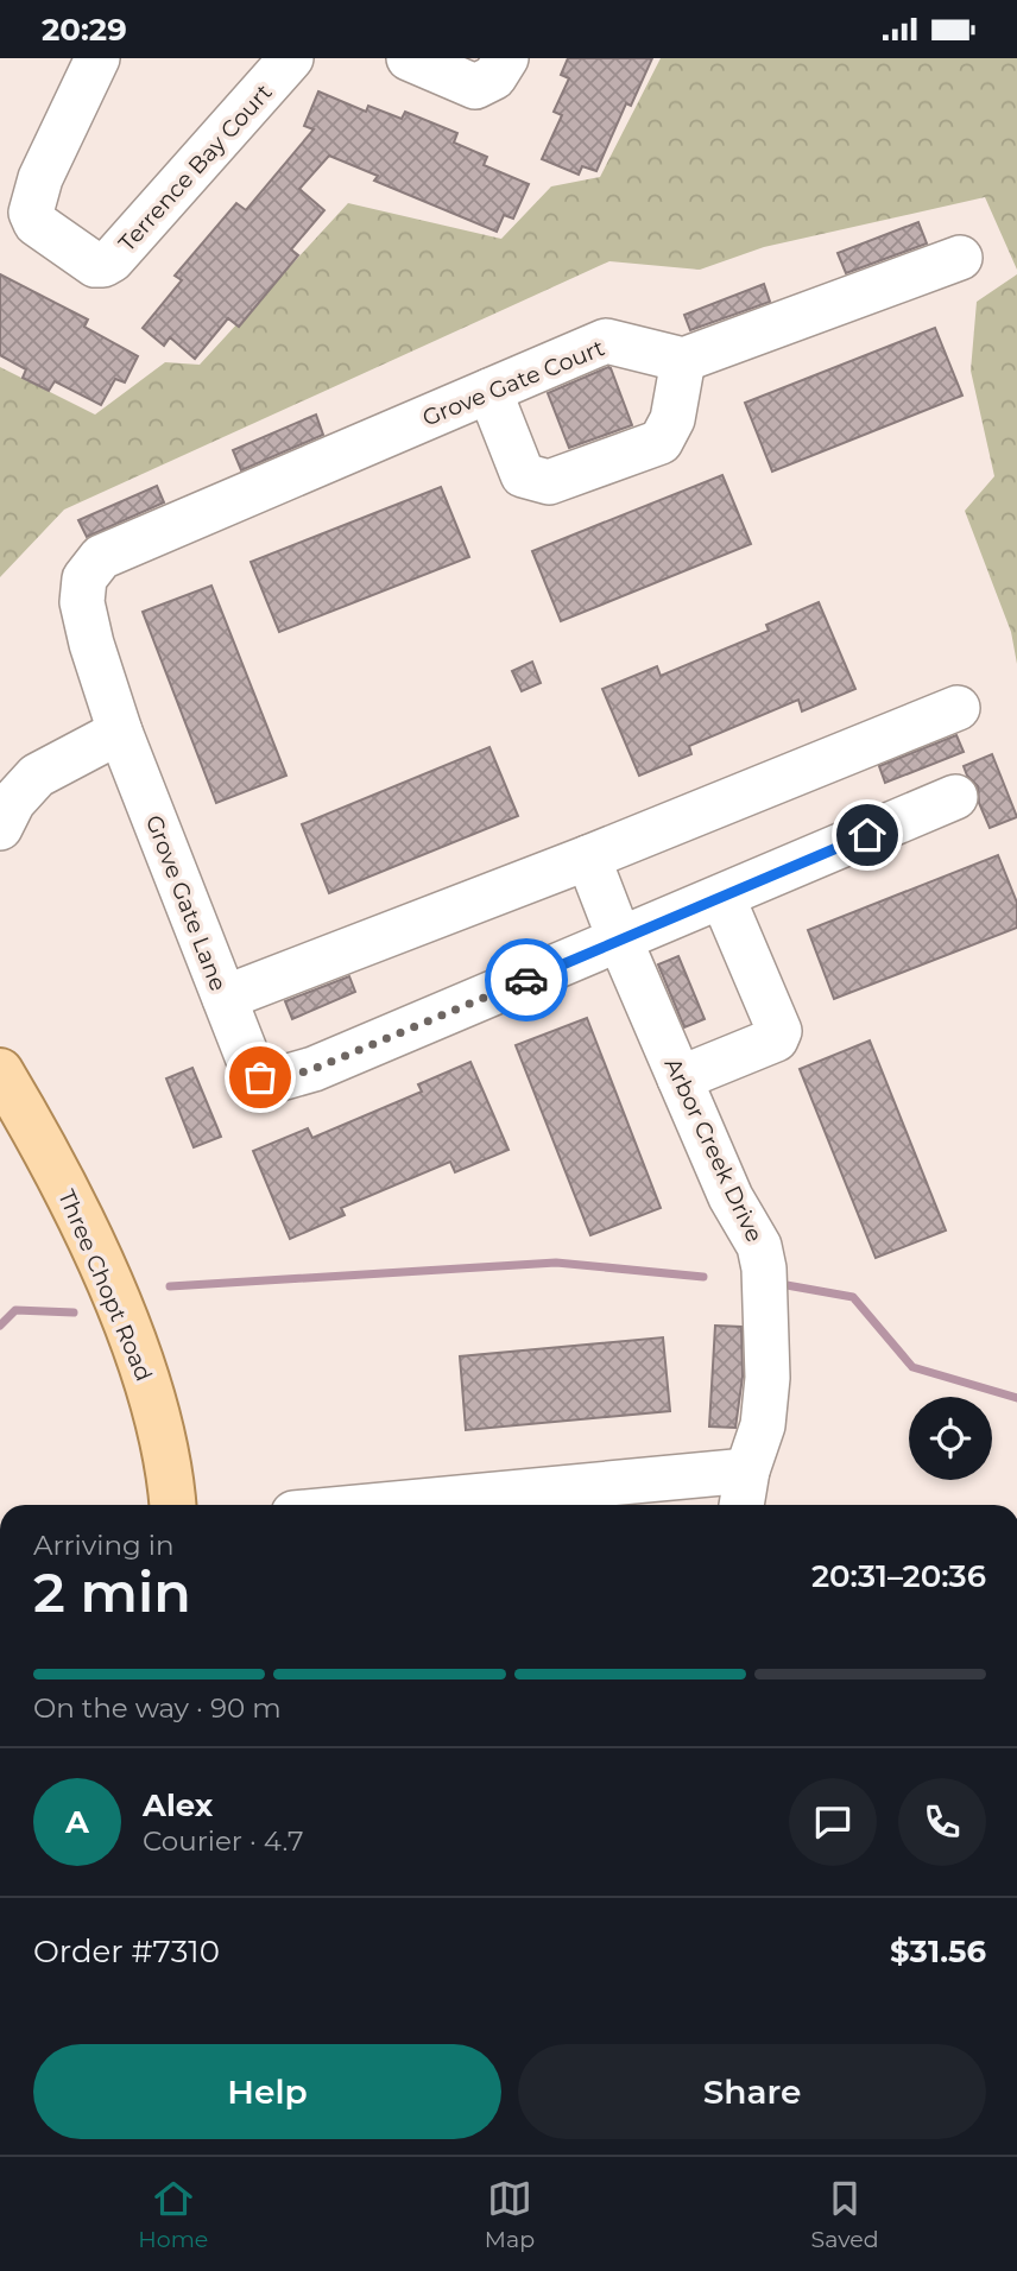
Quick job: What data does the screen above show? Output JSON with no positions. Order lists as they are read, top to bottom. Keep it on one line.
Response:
{"streets":{"main road":["Three Chopt Road"],"street":["Terrence Bay Court","Grove Gate Court","Grove Gate Lane","Arbor Creek Drive"]},"crossings":[["Grove Gate Court","Grove Gate Lane"],["Grove Gate Lane","Arbor Creek Drive"]],"page":{"status":"20:29","heading":["2 min","Arriving in","20:31–20:36"],"panel":["Alex","Courier · 4.7","Order #7310","$31.56"],"bar":"On the way · 90 m","round":"A","buttons":["Help","Share"],"tabs":["Home","Map","Saved"]}}
